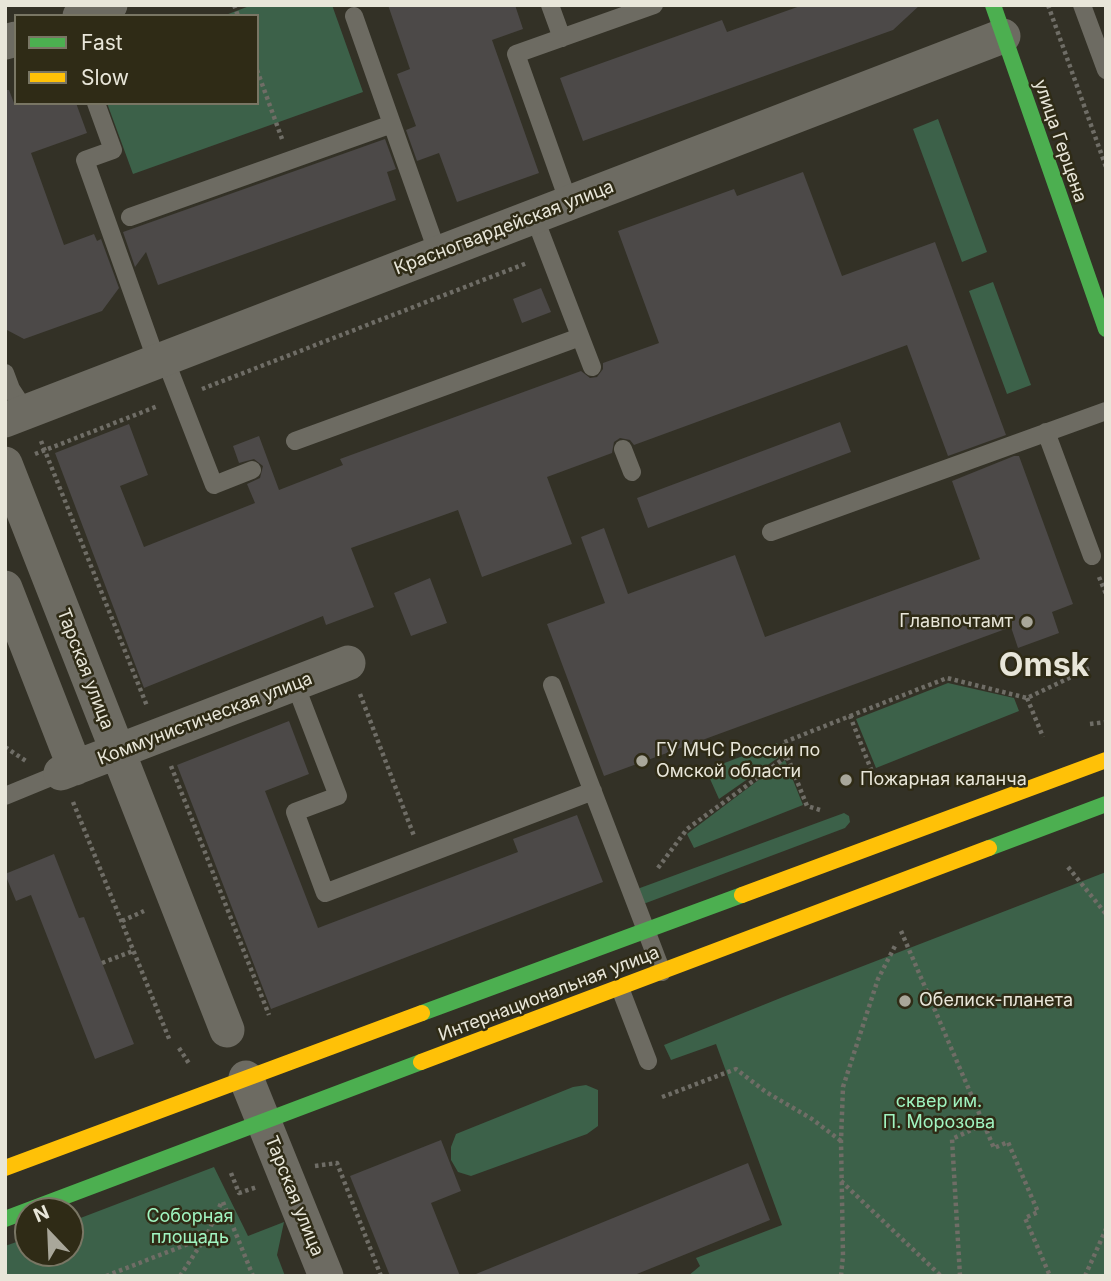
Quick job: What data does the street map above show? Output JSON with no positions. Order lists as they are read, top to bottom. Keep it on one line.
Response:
{"streets":{"main road":["улица Герцена","Интернациональная улица"],"street":["Красногвардейская улица","Тарская улица","Коммунистическая улица"]},"crossings":[["улица Герцена","Красногвардейская улица"],["Тарская улица","Коммунистическая улица"],["Тарская улица","Интернациональная улица"]],"districts":["Omsk"],"parks":["сквер им. П. Морозова","Соборная площадь"],"places":["Главпочтамт","ГУ МЧС России по Омской области","Пожарная каланча","Обелиск-планета"],"legend":["Fast","Slow"],"north":"top left"}
